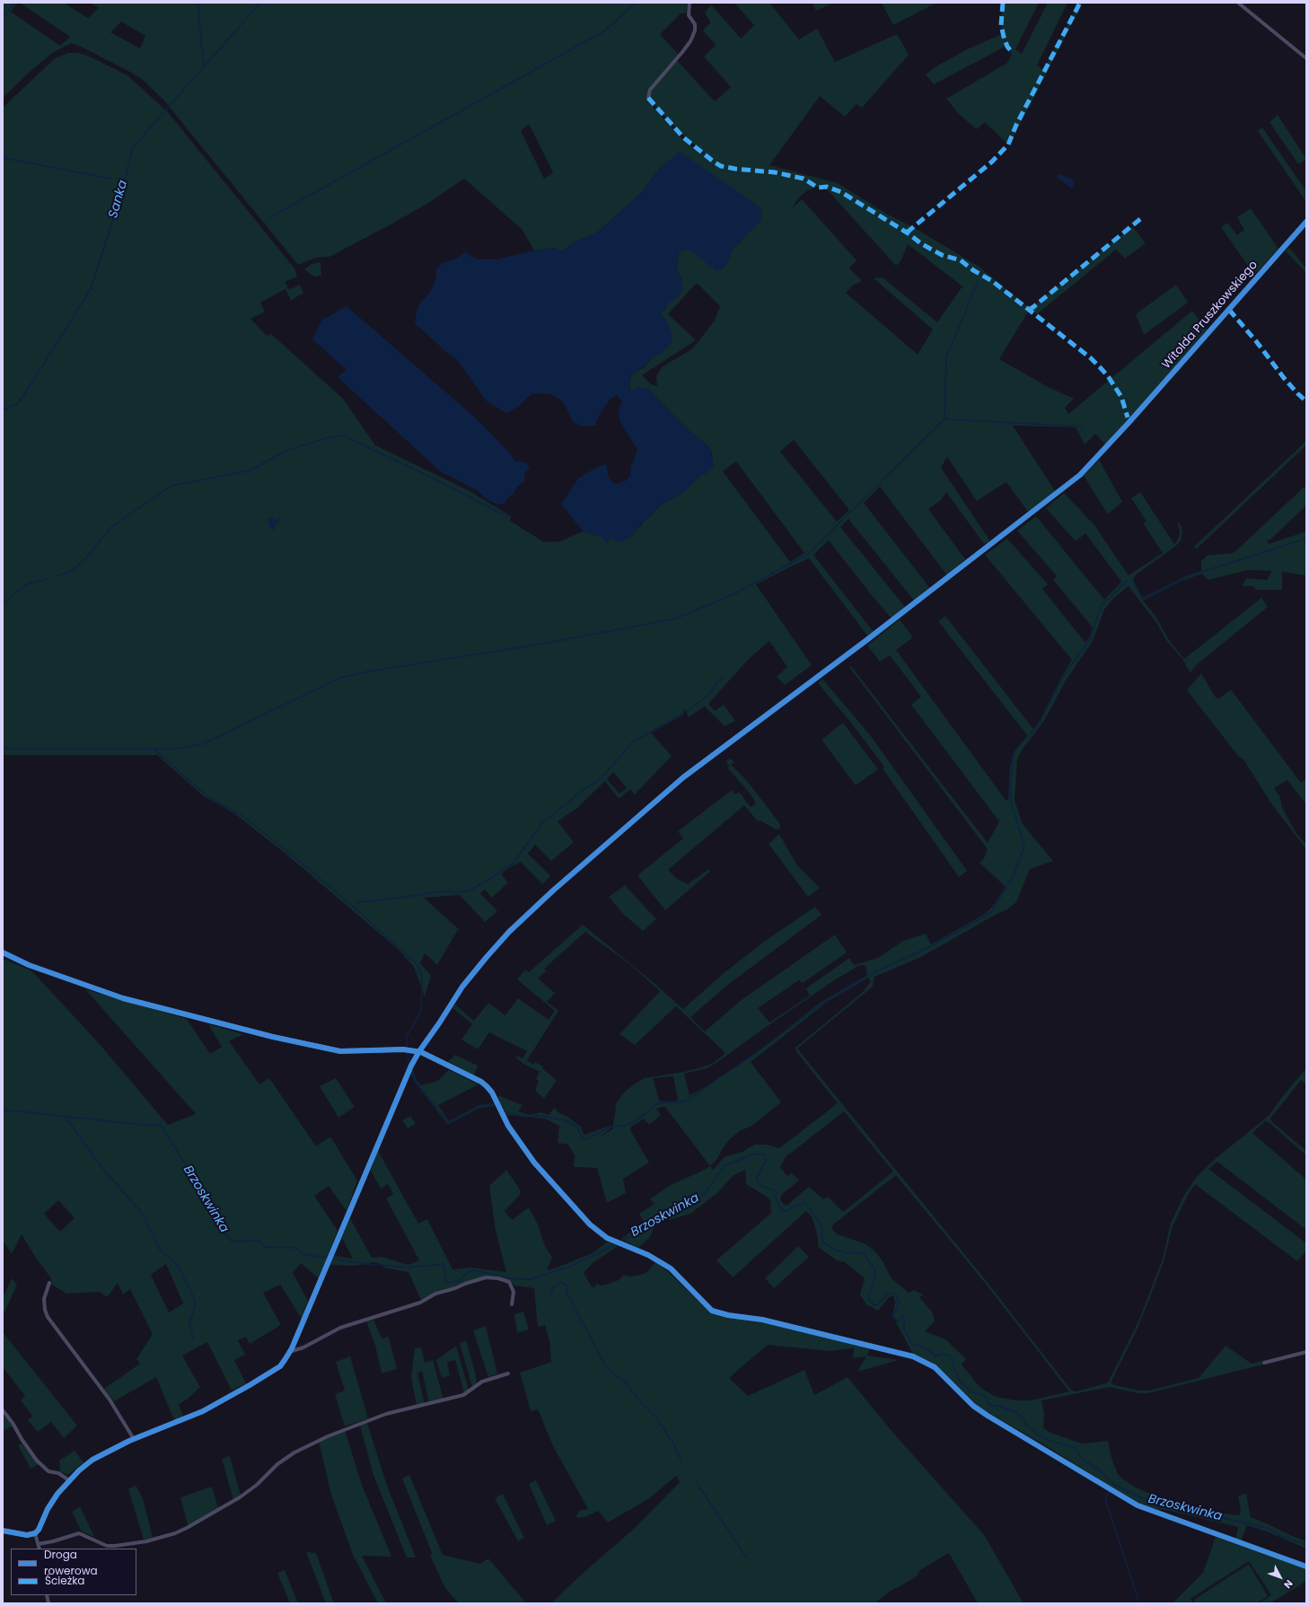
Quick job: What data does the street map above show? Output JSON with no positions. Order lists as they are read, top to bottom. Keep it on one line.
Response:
{"streets":{"street":["Witolda Pruszkowskiego"]},"water":["Sanka","Brzoskwinka"],"legend":["Droga rowerowa","Ścieżka"],"north":"bottom right"}
